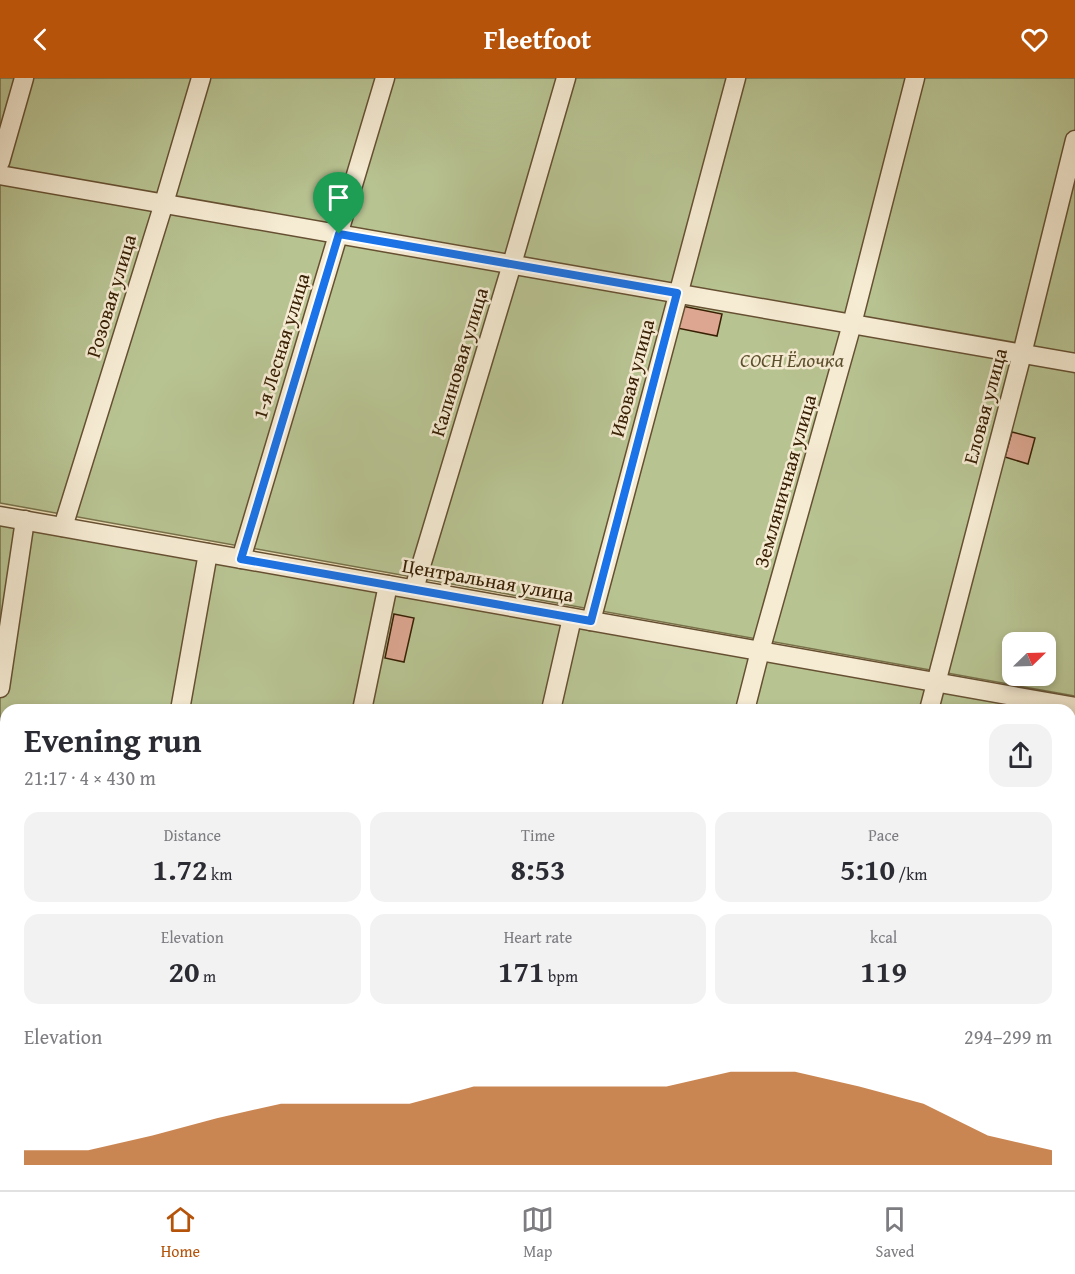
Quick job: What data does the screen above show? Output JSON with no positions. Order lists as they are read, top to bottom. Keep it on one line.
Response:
{"streets":{"street":["Розовая улица","1-я Лесная улица","Калиновая улица","Ивовая улица","Еловая улица","Земляничная улица","Центральная улица"]},"crossings":[["Розовая улица","Центральная улица"],["1-я Лесная улица","Центральная улица"],["Калиновая улица","Центральная улица"],["Ивовая улица","Центральная улица"],["Еловая улица","Центральная улица"],["Земляничная улица","Центральная улица"]],"parks":["СОСН Ёлочка"],"north":"top right","page":{"header":"Fleetfoot","heading":["Evening run","21:17 · 4 × 430 m"],"stats":[["Distance","1.72 km"],["Time","8:53"],["Pace","5:10 /km"],["Elevation","20 m"],["Heart rate","171 bpm"],["kcal","119"]],"chart":["Elevation","294–299 m"],"tabs":["Home","Map","Saved"]}}
